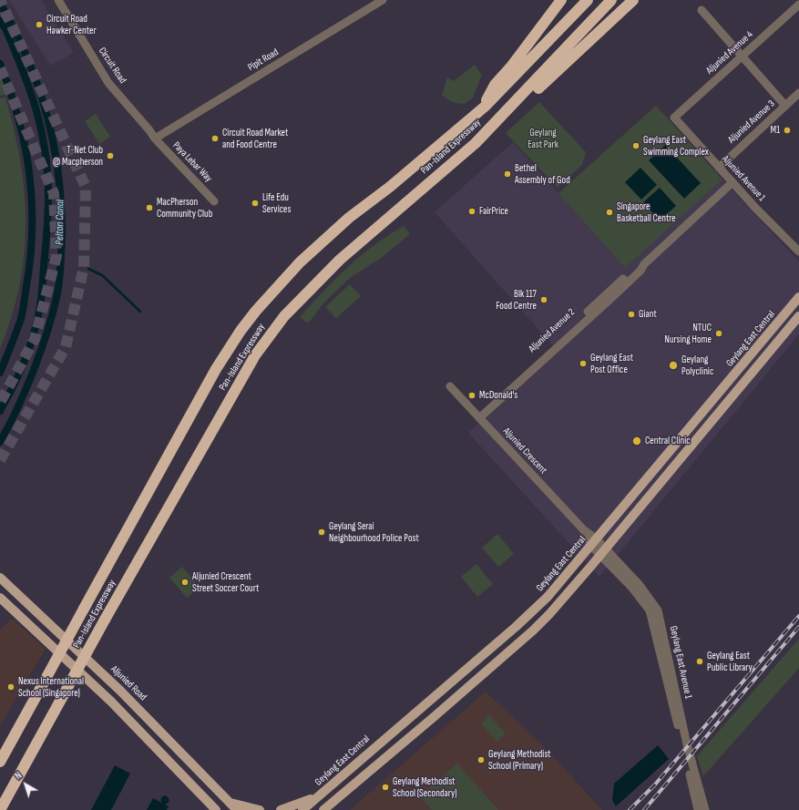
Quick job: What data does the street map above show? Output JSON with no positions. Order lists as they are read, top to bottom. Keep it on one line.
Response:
{"streets":{"highway":["Pan-Island Expressway"],"main road":["Geylang East Central","Aljunied Road"],"street":["Aljunied Avenue 4","Pipit Road","Circuit Road","Aljunied Avenue 3","Paya Lebar Way","Aljunied Avenue 1","Aljunied Avenue 2","Aljunied Crescent","Geylang East Avenue 1"]},"crossings":[["Aljunied Avenue 4","Aljunied Avenue 1"],["Pipit Road","Circuit Road"],["Pipit Road","Paya Lebar Way"],["Circuit Road","Paya Lebar Way"],["Aljunied Avenue 3","Aljunied Avenue 1"],["Aljunied Avenue 1","Aljunied Avenue 2"],["Aljunied Avenue 2","Aljunied Crescent"],["Geylang East Central","Aljunied Crescent"],["Geylang East Central","Geylang East Avenue 1"],["Aljunied Crescent","Geylang East Avenue 1"]],"water":["Pelton Canal"],"parks":["Geylang East Park"],"places":["Circuit Road Hawker Center","M1","Circuit Road Market and Food Centre","Geylang East Swimming Complex","T-Net Club @ Macpherson","Bethel Assembly of God","Life Edu Services","MacPherson Community Club","FairPrice","Singapore Basketball Centre","Blk 117 Food Centre","Giant","NTUC Nursing Home","Geylang East Post Office","Geylang Polyclinic","McDonald's","Central Clinic","Geylang Serai Neighbourhood Police Post","Aljunied Crescent Street Soccer Court","Geylang East Public Library","Nexus International School (Singapore)","Geylang Methodist School (Primary)","Geylang Methodist School (Secondary)"],"north":"top left"}
